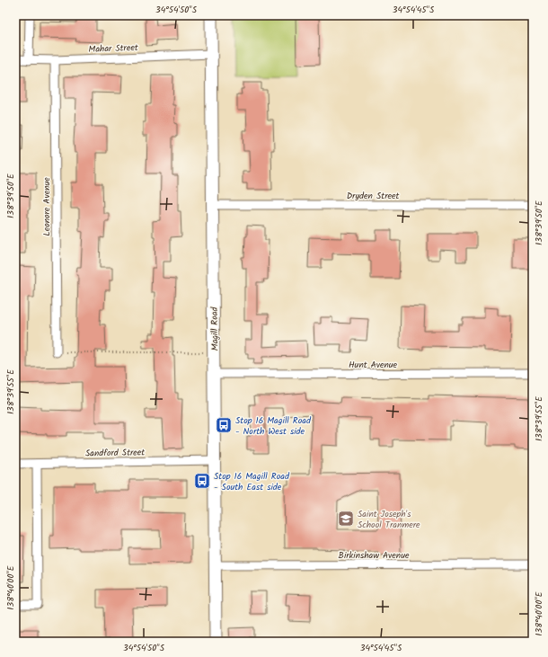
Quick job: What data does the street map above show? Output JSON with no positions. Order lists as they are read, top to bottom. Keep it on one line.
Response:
{"streets":{"main road":["Magill Road"],"street":["Mahar Street","Dryden Street","Leonore Avenue","Hunt Avenue","Sandford Street","Birkinshaw Avenue"]},"crossings":[["Mahar Street","Leonore Avenue"],["Mahar Street","Magill Road"],["Dryden Street","Magill Road"],["Magill Road","Hunt Avenue"],["Magill Road","Sandford Street"],["Magill Road","Birkinshaw Avenue"]],"places":{"bus stop":["Stop 16 Magill Road - North West side","Stop 16 Magill Road - South East side"],"school or university":["Saint Joseph's School Tranmere"]},"coordinates":["34°54'50\"S","34°54'45\"S","138°39'50\"E","138°39'55\"E","138°40'00\"E"]}
